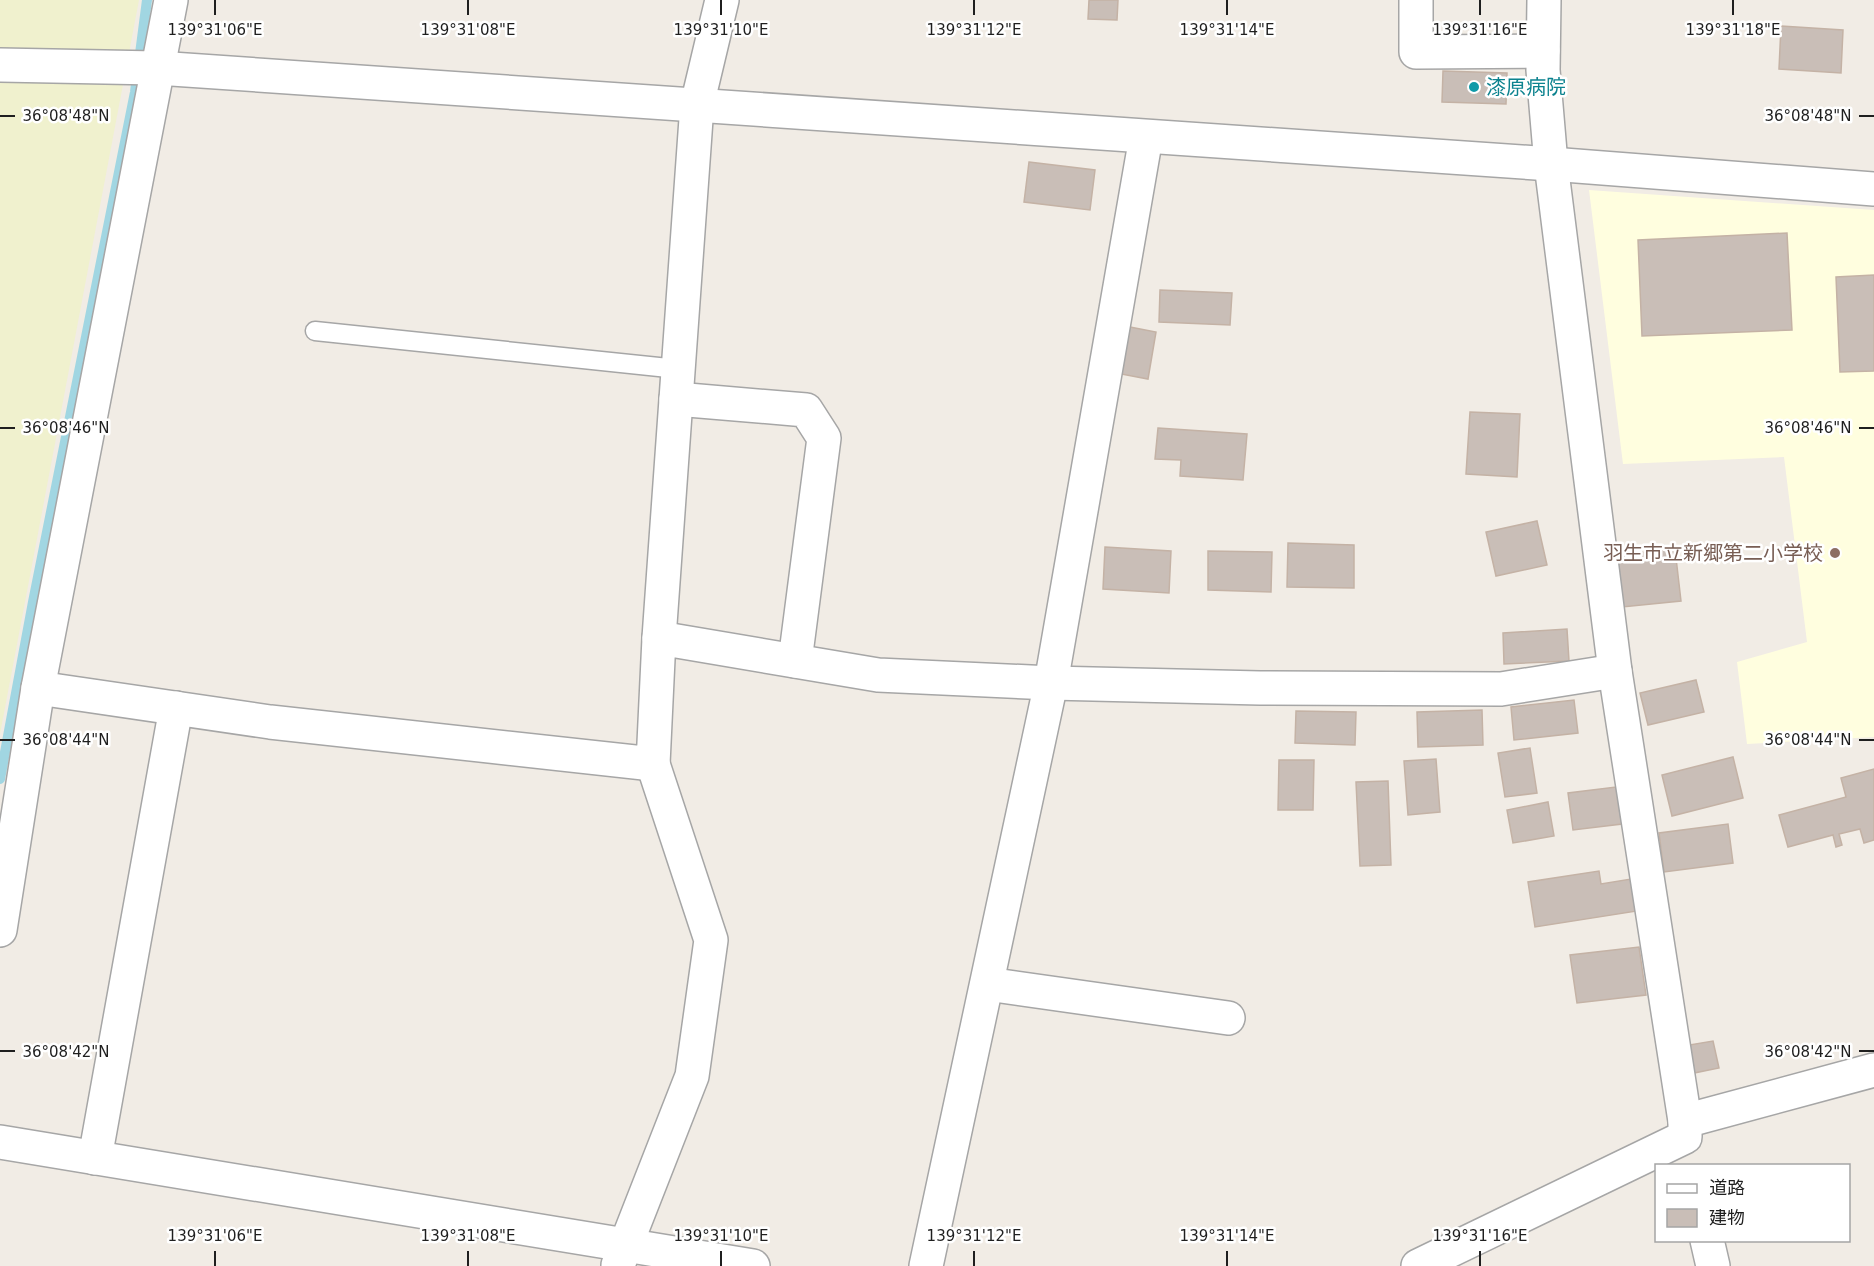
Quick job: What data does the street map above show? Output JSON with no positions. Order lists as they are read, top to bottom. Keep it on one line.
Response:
{"places":["漆原病院","羽生市立新郷第二小学校"],"legend":["道路","建物"],"coordinates":["139°31'06\"E","139°31'08\"E","139°31'10\"E","139°31'12\"E","139°31'14\"E","139°31'16\"E","139°31'18\"E","36°08'48\"N","36°08'46\"N","36°08'44\"N","36°08'42\"N"]}
